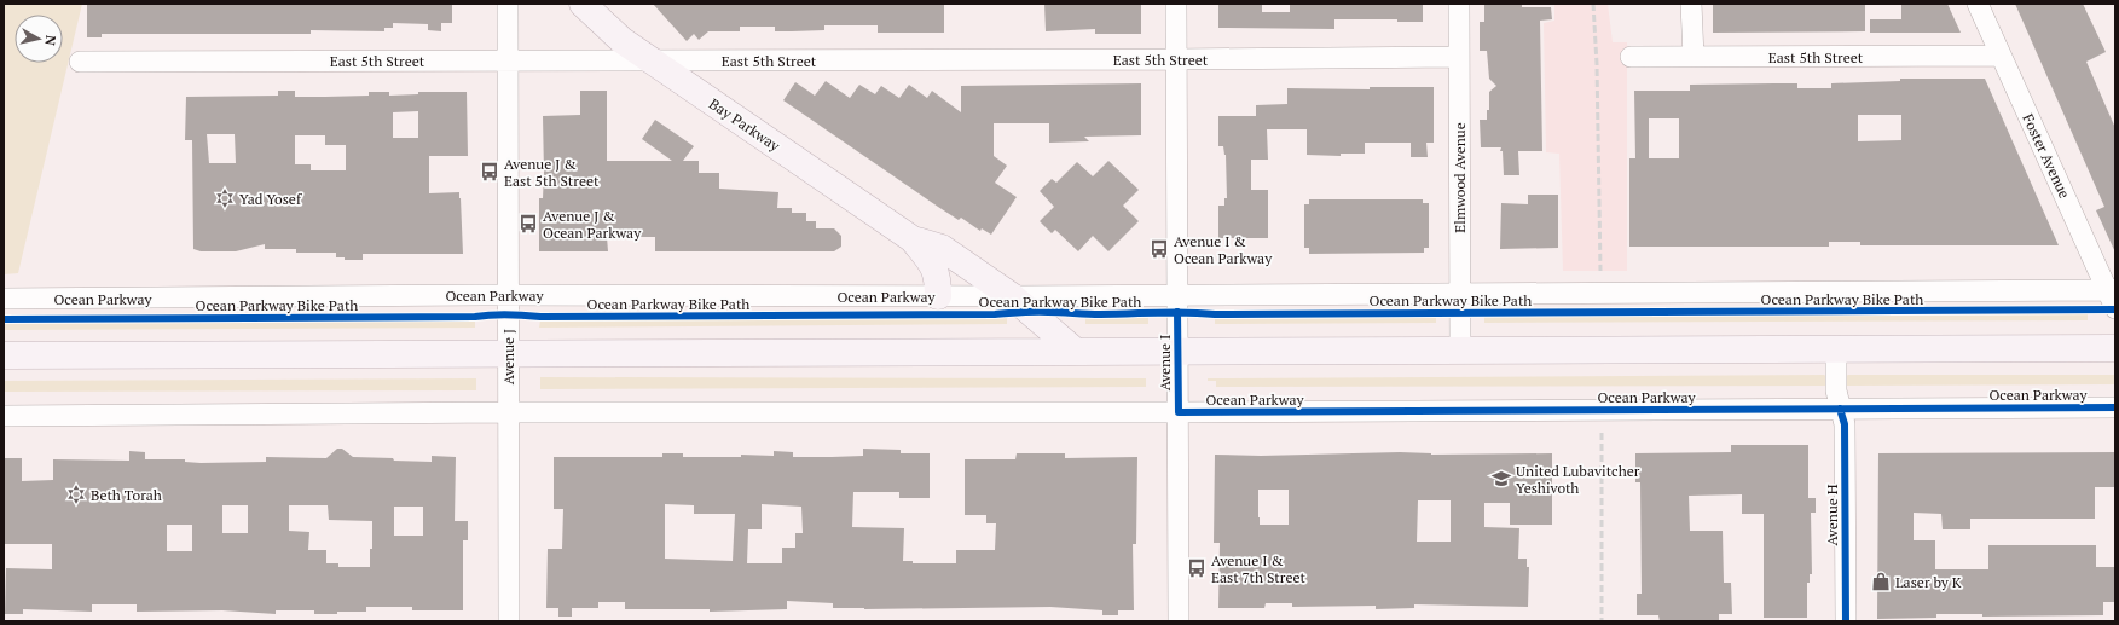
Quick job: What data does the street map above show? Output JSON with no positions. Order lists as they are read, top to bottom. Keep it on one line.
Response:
{"streets":{"main road":["Bay Parkway"],"street":["East 5th Street","Foster Avenue","Elmwood Avenue","Ocean Parkway","Avenue J","Avenue I","Avenue H"],"cycle path":["Ocean Parkway Bike Path"]},"crossings":[["East 5th Street","Bay Parkway"],["East 5th Street","Foster Avenue"],["East 5th Street","Elmwood Avenue"],["East 5th Street","Avenue J"],["East 5th Street","Avenue I"],["Bay Parkway","Ocean Parkway"],["Foster Avenue","Ocean Parkway"],["Elmwood Avenue","Ocean Parkway"],["Ocean Parkway","Avenue J"],["Ocean Parkway","Avenue I"],["Ocean Parkway","Avenue H"]],"places":{"bus stop":["Avenue J & East 5th Street","Avenue J & Ocean Parkway","Avenue I & Ocean Parkway","Avenue I & East 7th Street"],"synagogue":["Yad Yosef","Beth Torah"],"school or university":["United Lubavitcher Yeshivoth"],"shop":["Laser by K"]},"north":"right"}
